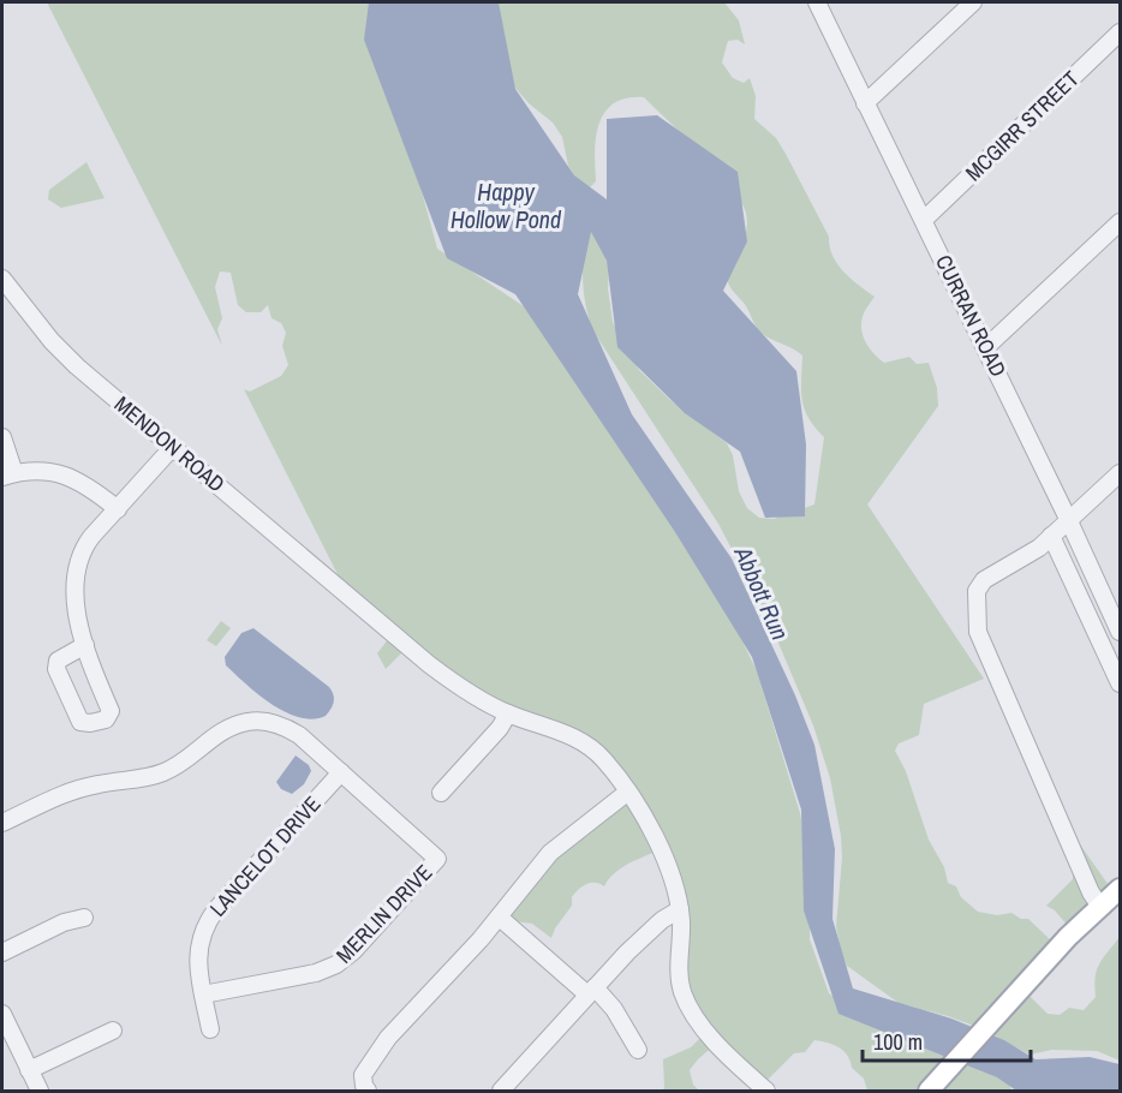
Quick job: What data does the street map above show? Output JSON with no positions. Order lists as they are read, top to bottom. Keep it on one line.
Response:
{"streets":{"street":["MCGIRR STREET","CURRAN ROAD","MENDON ROAD","LANCELOT DRIVE","MERLIN DRIVE"]},"crossings":[["MCGIRR STREET","CURRAN ROAD"],["LANCELOT DRIVE","MERLIN DRIVE"]],"water":["Happy Hollow Pond","Abbott Run"],"scale_bar":"100 m"}
